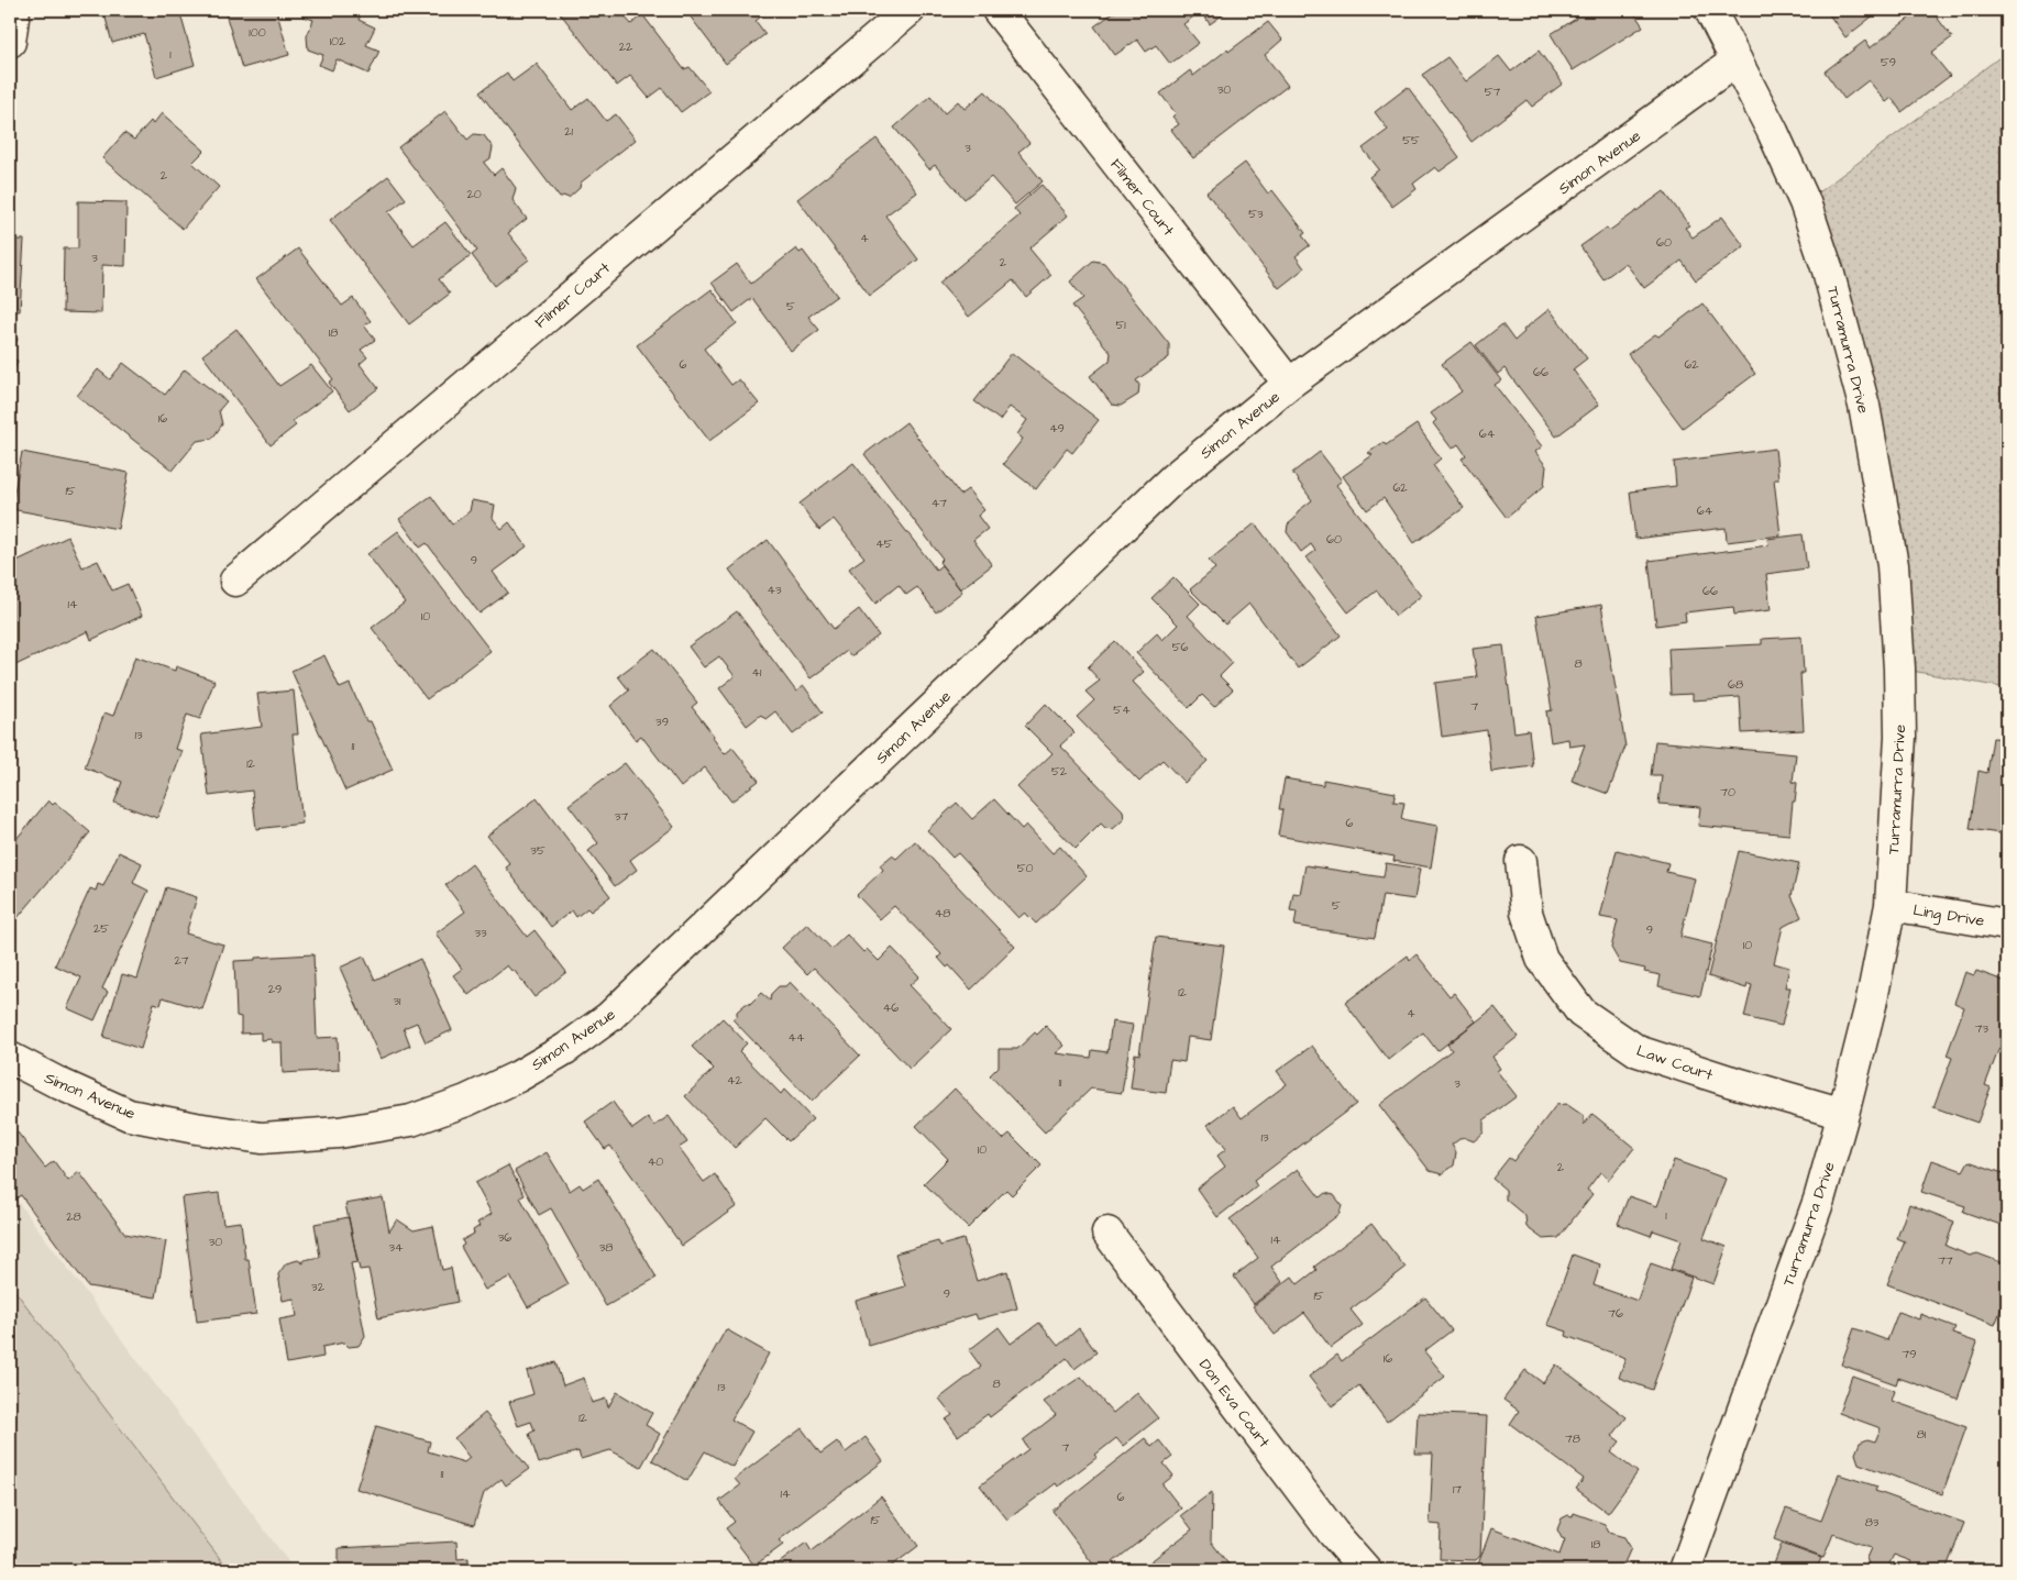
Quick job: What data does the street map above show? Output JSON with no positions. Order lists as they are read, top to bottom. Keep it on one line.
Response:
{"streets":{"street":["Simon Avenue","Filmer Court","Turramurra Drive","Ling Drive","Law Court","Don Eva Court"]},"crossings":[["Simon Avenue","Filmer Court"],["Simon Avenue","Turramurra Drive"],["Turramurra Drive","Ling Drive"],["Turramurra Drive","Law Court"]],"house_numbers":["100","102","22","1","59","30","57","21","55","3","2","20","53","4","60","3","2","5","51","18","6","62","66","16","49","64","62","15","47","64","60","45","9","43","66","14","10","56","8","41","68","7","54","39","13","11","12","52","70","37","6","35","50","5","48","25","9","33","10","27","29","12","31","46","4","73","44","42","11","3","13","10","40","2","1","28","36","14","30","34","38","77","32","9","15","76","79","16","8","13","12","81","78","7","11","17","14","6","15","83","18"]}
